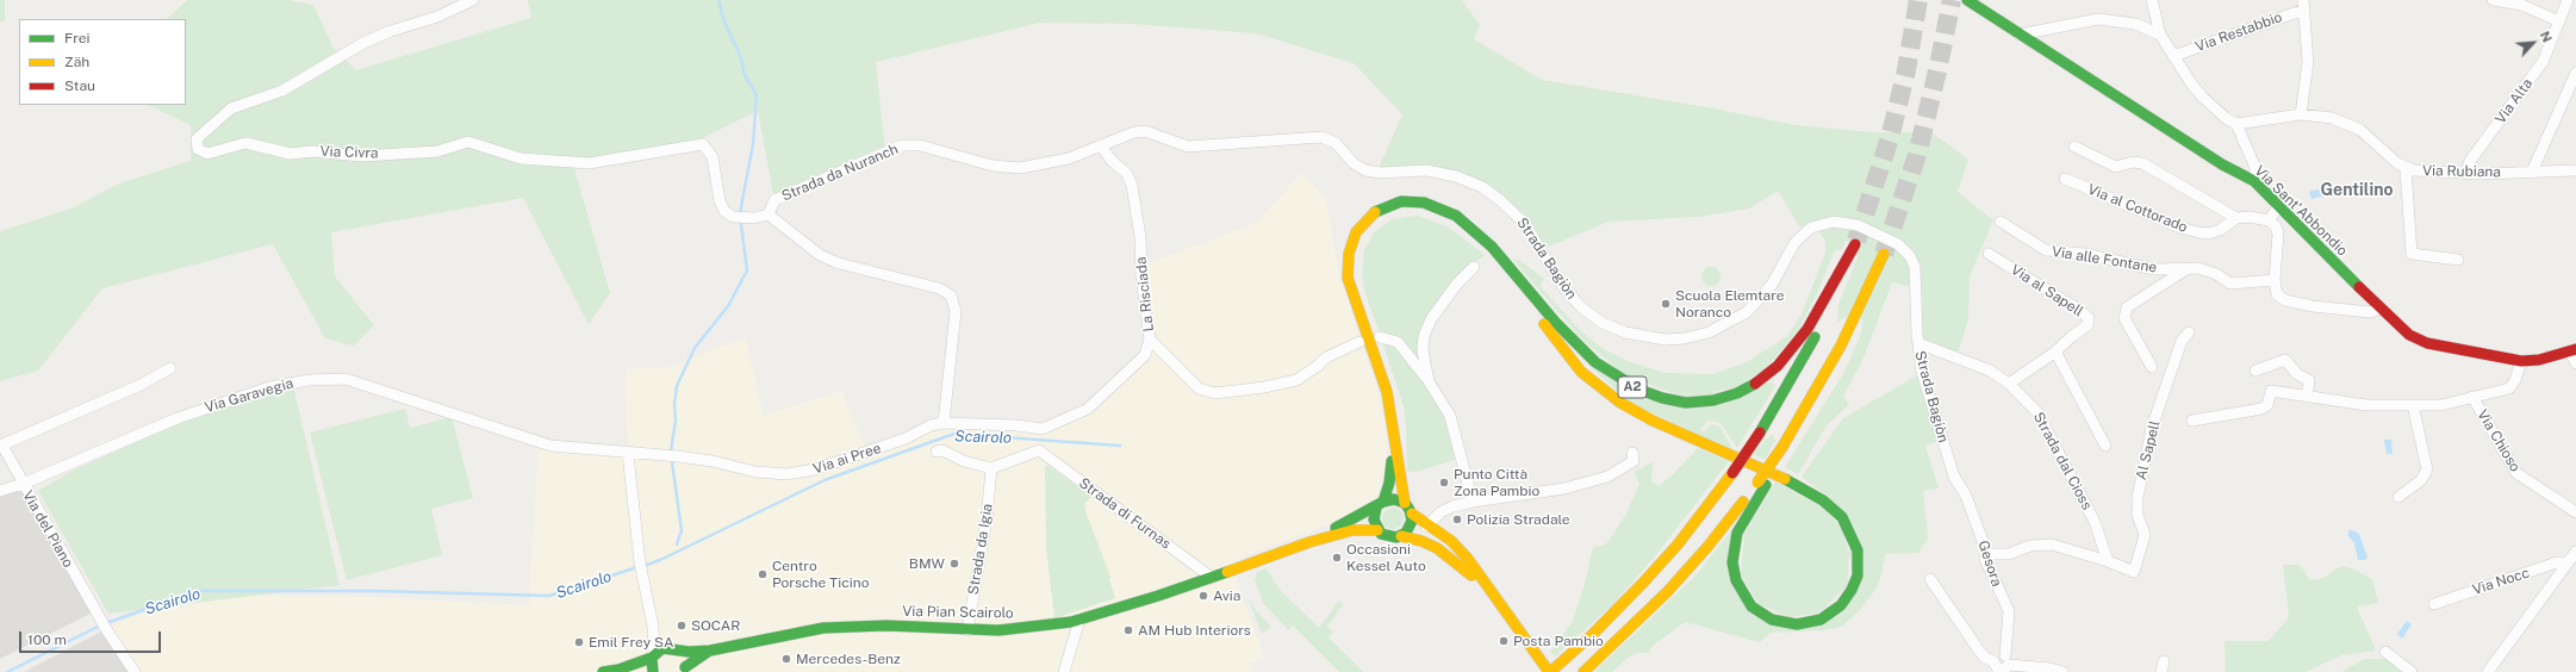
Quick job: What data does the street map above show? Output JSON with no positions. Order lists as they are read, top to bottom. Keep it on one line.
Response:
{"streets":{"main road":["Via Sant'Abbondio","A2","Via Pian Scairolo"],"street":["Via Restabbio","Via Alta","Via Civra","Via Rubiana","Strada da Nuranch","Via al Cottorado","Strada Bagiòn","Via alle Fontane","Via al Sapell","La Risciada","Via Garavegia","Via Chioso","Al Sapell","Via ai Pree","Strada dal Cioss","Strada di Furnas","Via del Piano","Strada da Igia","Gesora","Via Nocc"]},"crossings":[["Via Restabbio","Via Rubiana"],["Via Alta","Via Rubiana"],["Via Civra","Strada da Nuranch"],["Strada da Nuranch","Strada Bagiòn"],["Strada da Nuranch","La Risciada"],["Strada da Nuranch","Via ai Pree"],["Via Sant'Abbondio","Via Chioso"],["Strada Bagiòn","Strada dal Cioss"],["Strada Bagiòn","Gesora"],["Via al Sapell","Strada dal Cioss"],["La Risciada","Via ai Pree"],["A2","Via Pian Scairolo"],["Via Garavegia","Via ai Pree"],["Via Garavegia","Via del Piano"],["Al Sapell","Strada dal Cioss"],["Strada di Furnas","Via Pian Scairolo"],["Strada da Igia","Via Pian Scairolo"]],"districts":["Gentilino"],"water":["Scairolo"],"places":["Scuola Elemtare Noranco","Punto Città Zona Pambio","Polizia Stradale","Occasioni Kessel Auto","BMW","Centro Porsche Ticino","Avia","SOCAR","AM Hub Interiors","Posta Pambio","Emil Frey SA","Mercedes-Benz"],"legend":["Frei","Zäh","Stau"],"scale_bar":"100 m","north":"top right"}
